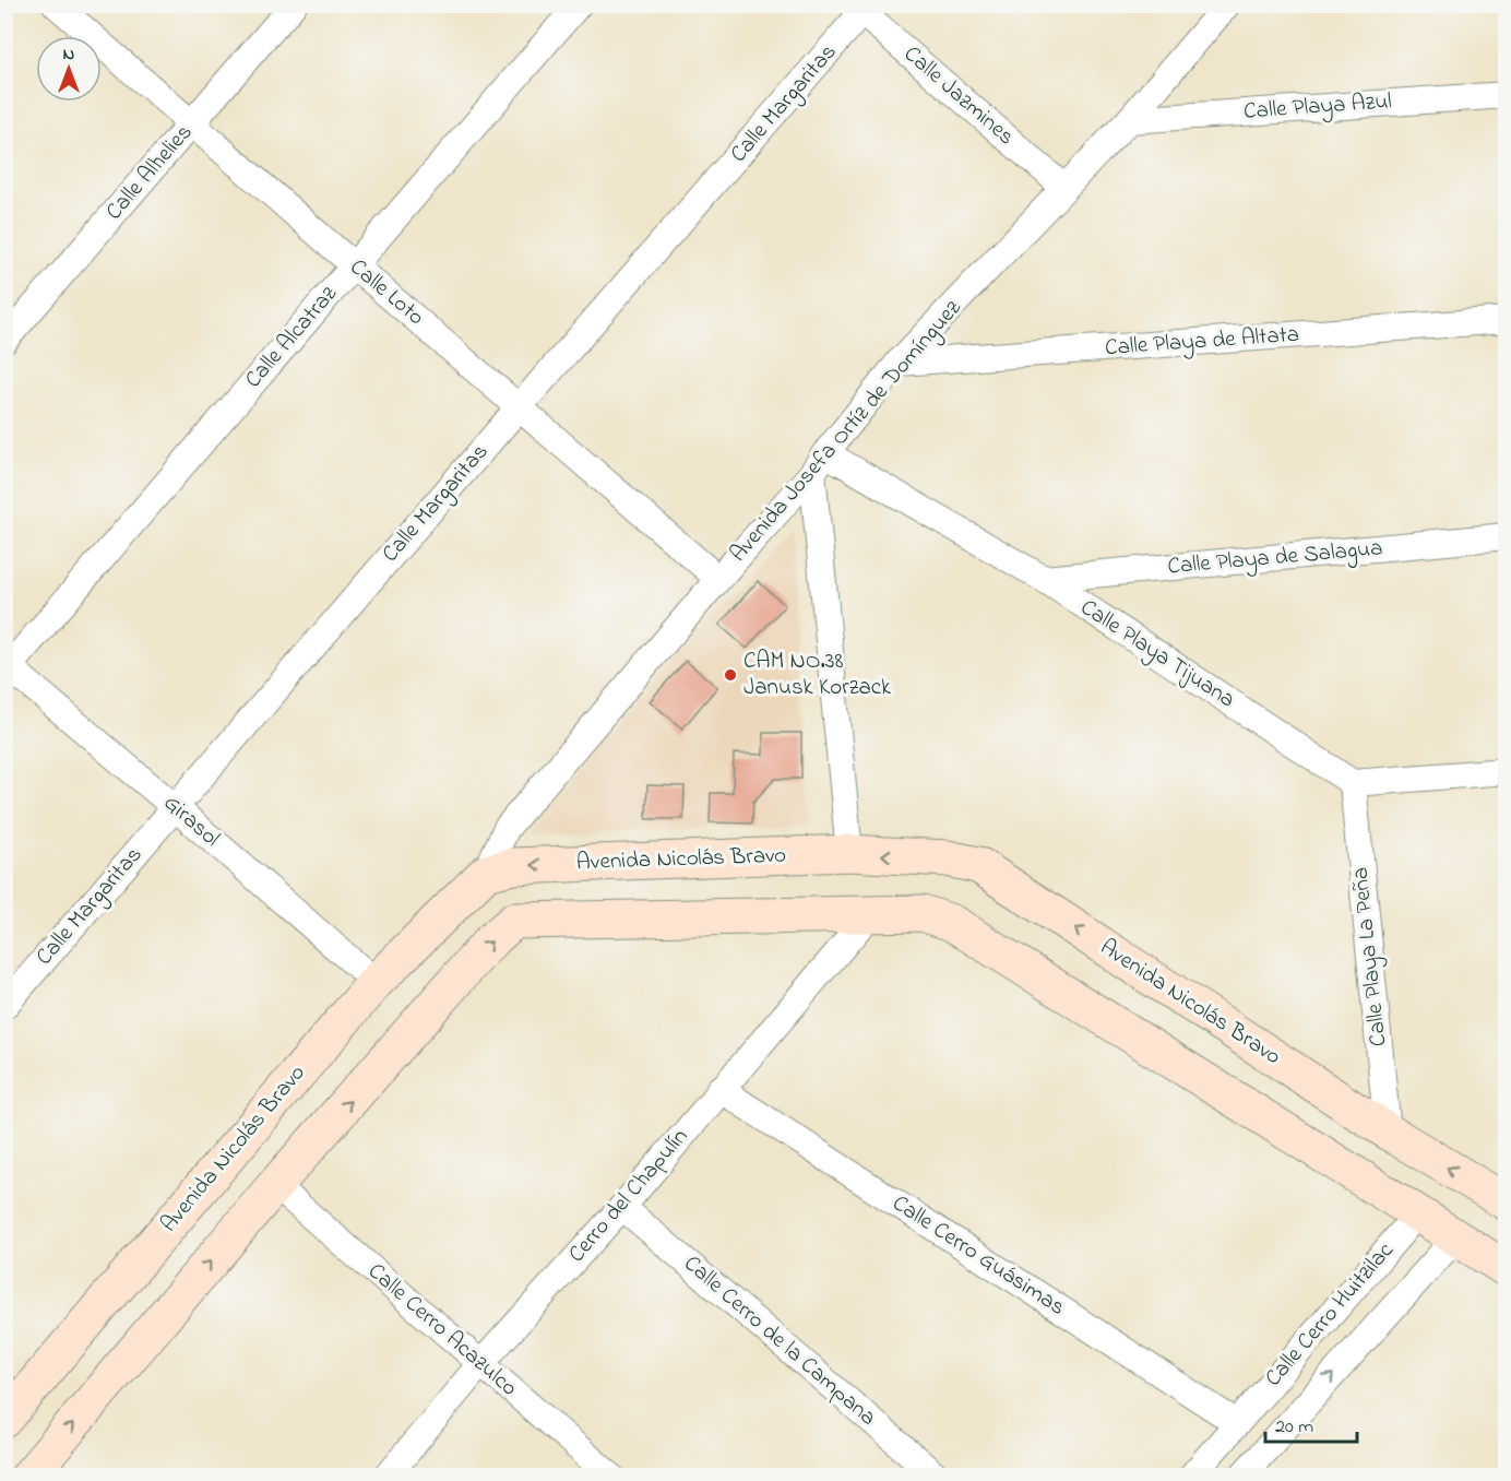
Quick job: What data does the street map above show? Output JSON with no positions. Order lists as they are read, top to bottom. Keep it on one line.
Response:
{"streets":{"street":["Calle Jazmines","Calle Margaritas","Calle Playa Azul","Calle Alhelies","Calle Loto","Calle Alcatraz","Calle Playa de Altata","Avenida Josefa Ortíz de Domínguez","Calle Playa de Salagua","Calle Playa Tijuana","Girasol","Avenida Nicolás Bravo","Calle Playa La Peña","Cerro del Chapulín","Calle Cerro Guásimas","Calle Cerro Huitzilac","Calle Cerro Acazulco","Calle Cerro de la Campana"]},"crossings":[["Calle Jazmines","Calle Margaritas"],["Calle Jazmines","Avenida Josefa Ortíz de Domínguez"],["Calle Margaritas","Calle Loto"],["Calle Margaritas","Girasol"],["Calle Playa Azul","Avenida Josefa Ortíz de Domínguez"],["Calle Alhelies","Calle Loto"],["Calle Loto","Calle Alcatraz"],["Calle Loto","Avenida Josefa Ortíz de Domínguez"],["Calle Alcatraz","Girasol"],["Calle Playa de Altata","Avenida Josefa Ortíz de Domínguez"],["Avenida Josefa Ortíz de Domínguez","Calle Playa Tijuana"],["Avenida Josefa Ortíz de Domínguez","Avenida Nicolás Bravo"],["Calle Playa de Salagua","Calle Playa Tijuana"],["Calle Playa Tijuana","Calle Playa La Peña"],["Girasol","Avenida Nicolás Bravo"],["Avenida Nicolás Bravo","Calle Playa La Peña"],["Cerro del Chapulín","Calle Cerro Guásimas"],["Cerro del Chapulín","Calle Cerro Acazulco"],["Cerro del Chapulín","Calle Cerro de la Campana"],["Calle Cerro Guásimas","Calle Cerro Huitzilac"]],"places":["CAM NO.38 Janusk Korzack"],"scale_bar":"20 m","north":"top"}
